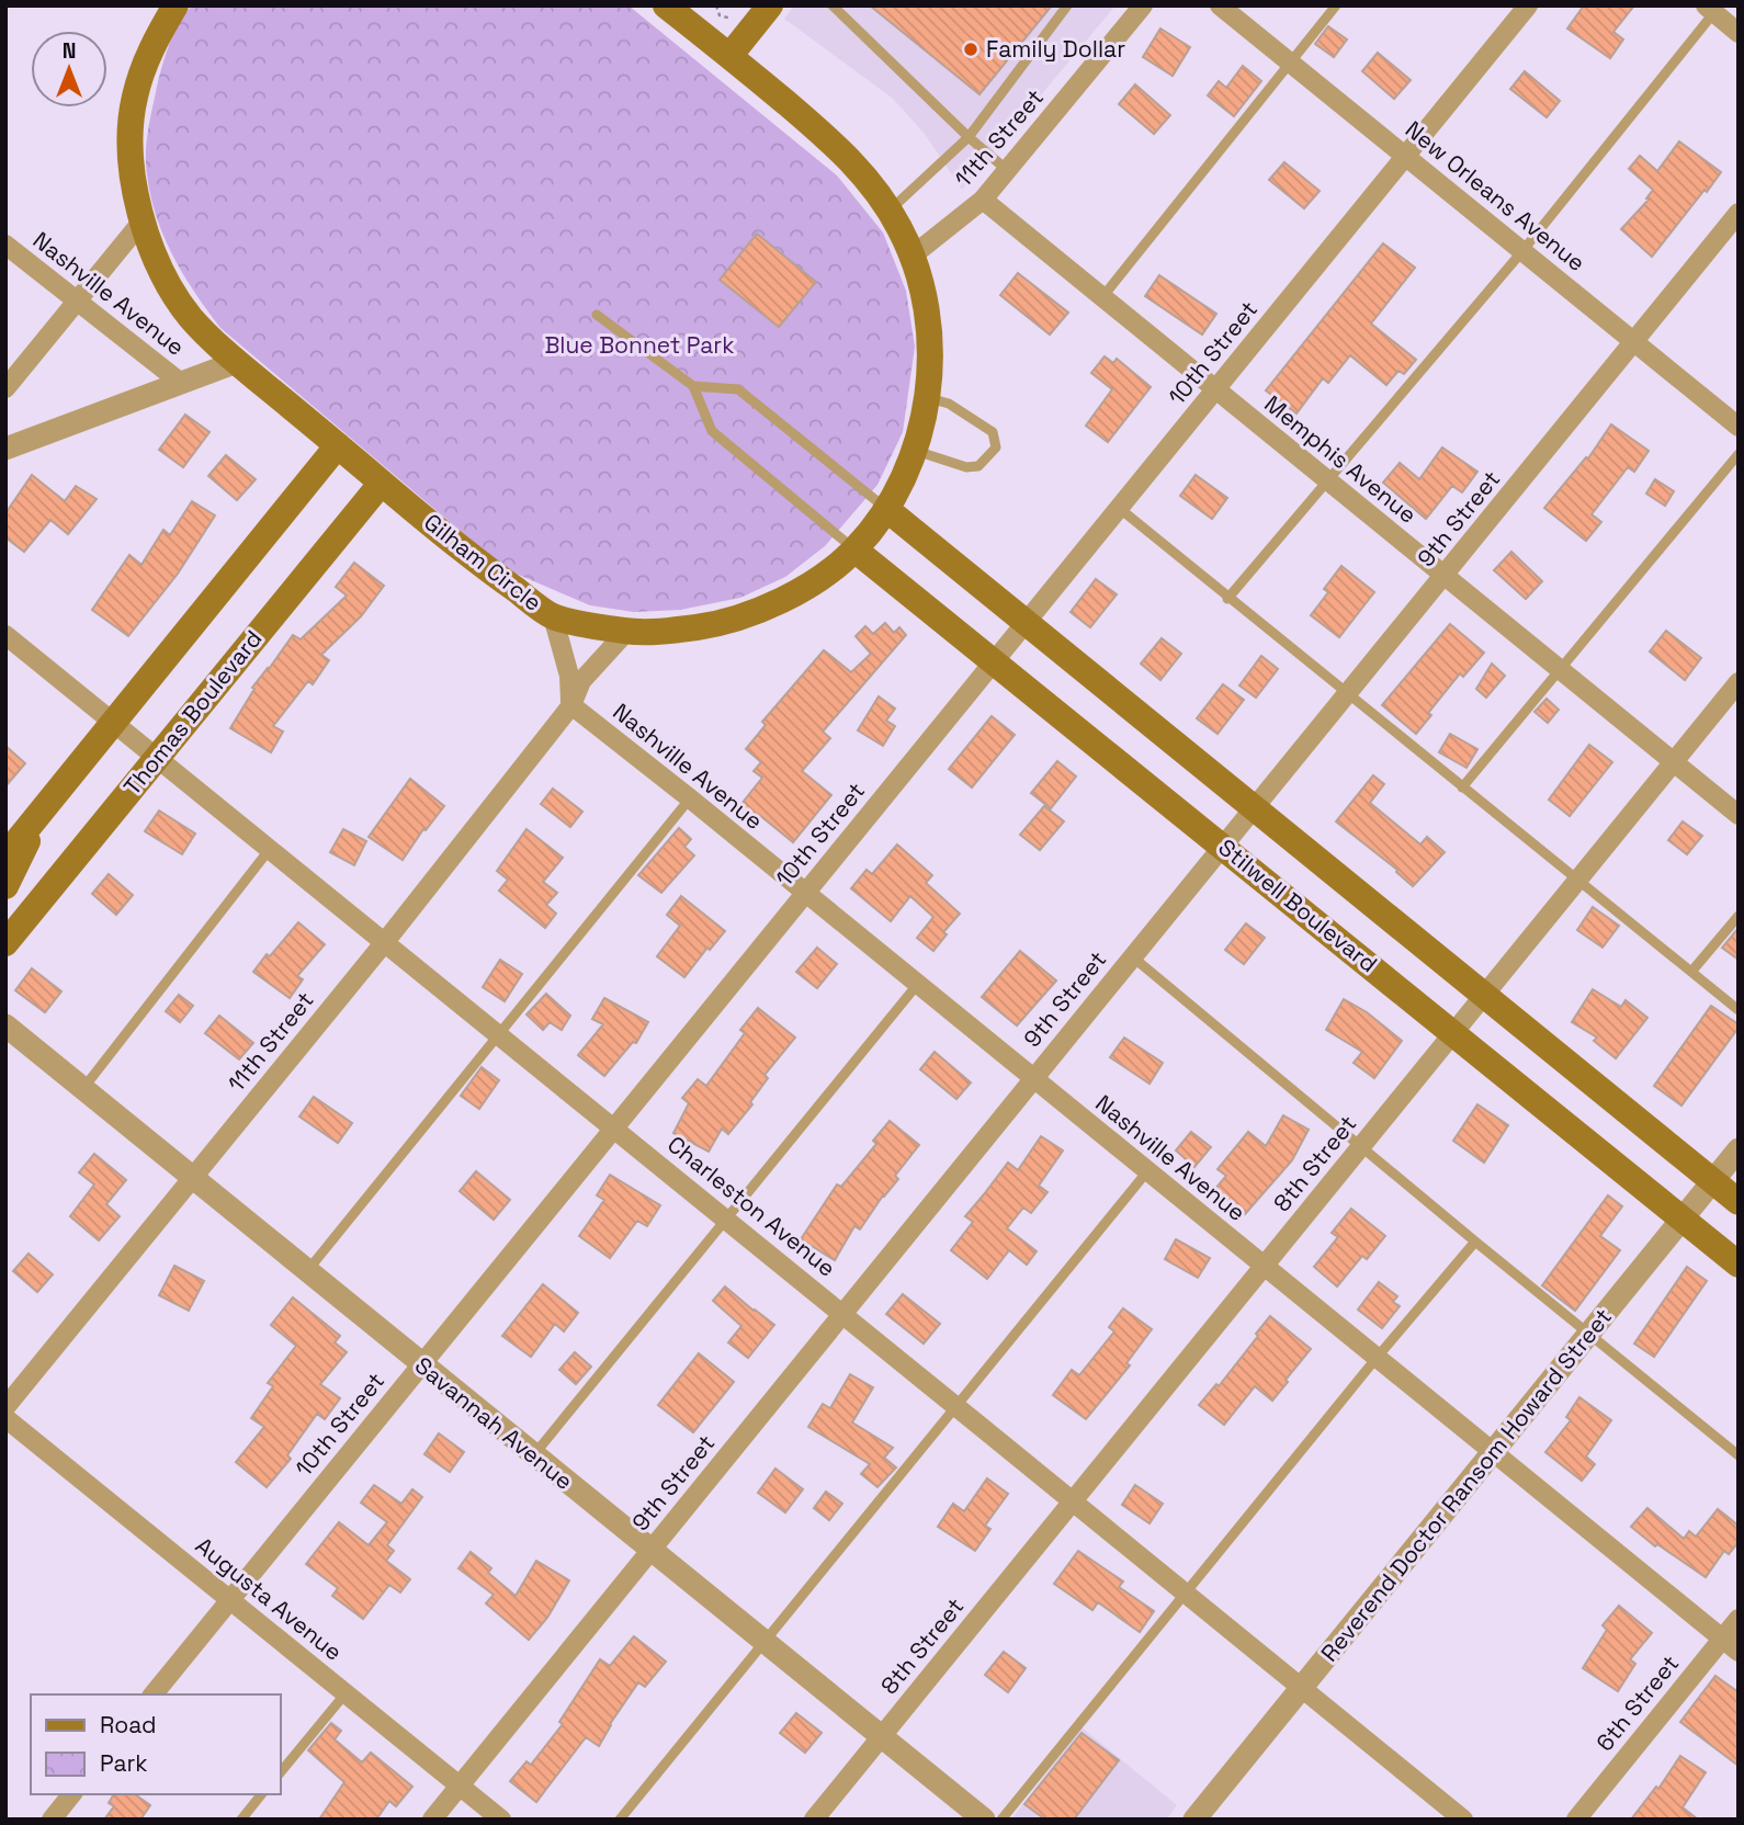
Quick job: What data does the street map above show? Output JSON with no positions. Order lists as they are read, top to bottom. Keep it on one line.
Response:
{"streets":{"main road":["Gilham Circle","Thomas Boulevard","Stilwell Boulevard"],"street":["11th Street","New Orleans Avenue","Nashville Avenue","10th Street","Memphis Avenue","9th Street","8th Street","Charleston Avenue","Savannah Avenue","Reverend Doctor Ransom Howard Street","Augusta Avenue","6th Street"]},"crossings":[["11th Street","Nashville Avenue"],["11th Street","Memphis Avenue"],["11th Street","Gilham Circle"],["11th Street","Charleston Avenue"],["11th Street","Savannah Avenue"],["New Orleans Avenue","10th Street"],["New Orleans Avenue","9th Street"],["Nashville Avenue","10th Street"],["Nashville Avenue","9th Street"],["Nashville Avenue","8th Street"],["Nashville Avenue","Reverend Doctor Ransom Howard Street"],["Nashville Avenue","6th Street"],["10th Street","Memphis Avenue"],["10th Street","Stilwell Boulevard"],["10th Street","Charleston Avenue"],["10th Street","Savannah Avenue"],["10th Street","Augusta Avenue"],["Memphis Avenue","9th Street"],["Memphis Avenue","8th Street"],["9th Street","Stilwell Boulevard"],["9th Street","Charleston Avenue"],["9th Street","Savannah Avenue"],["9th Street","Augusta Avenue"],["Gilham Circle","Thomas Boulevard"],["Gilham Circle","Stilwell Boulevard"],["Thomas Boulevard","Charleston Avenue"],["Stilwell Boulevard","8th Street"],["Stilwell Boulevard","Reverend Doctor Ransom Howard Street"],["8th Street","Charleston Avenue"],["8th Street","Savannah Avenue"],["Charleston Avenue","Reverend Doctor Ransom Howard Street"]],"parks":["Blue Bonnet Park"],"places":["Family Dollar"],"legend":["Road","Park"],"north":"top"}
